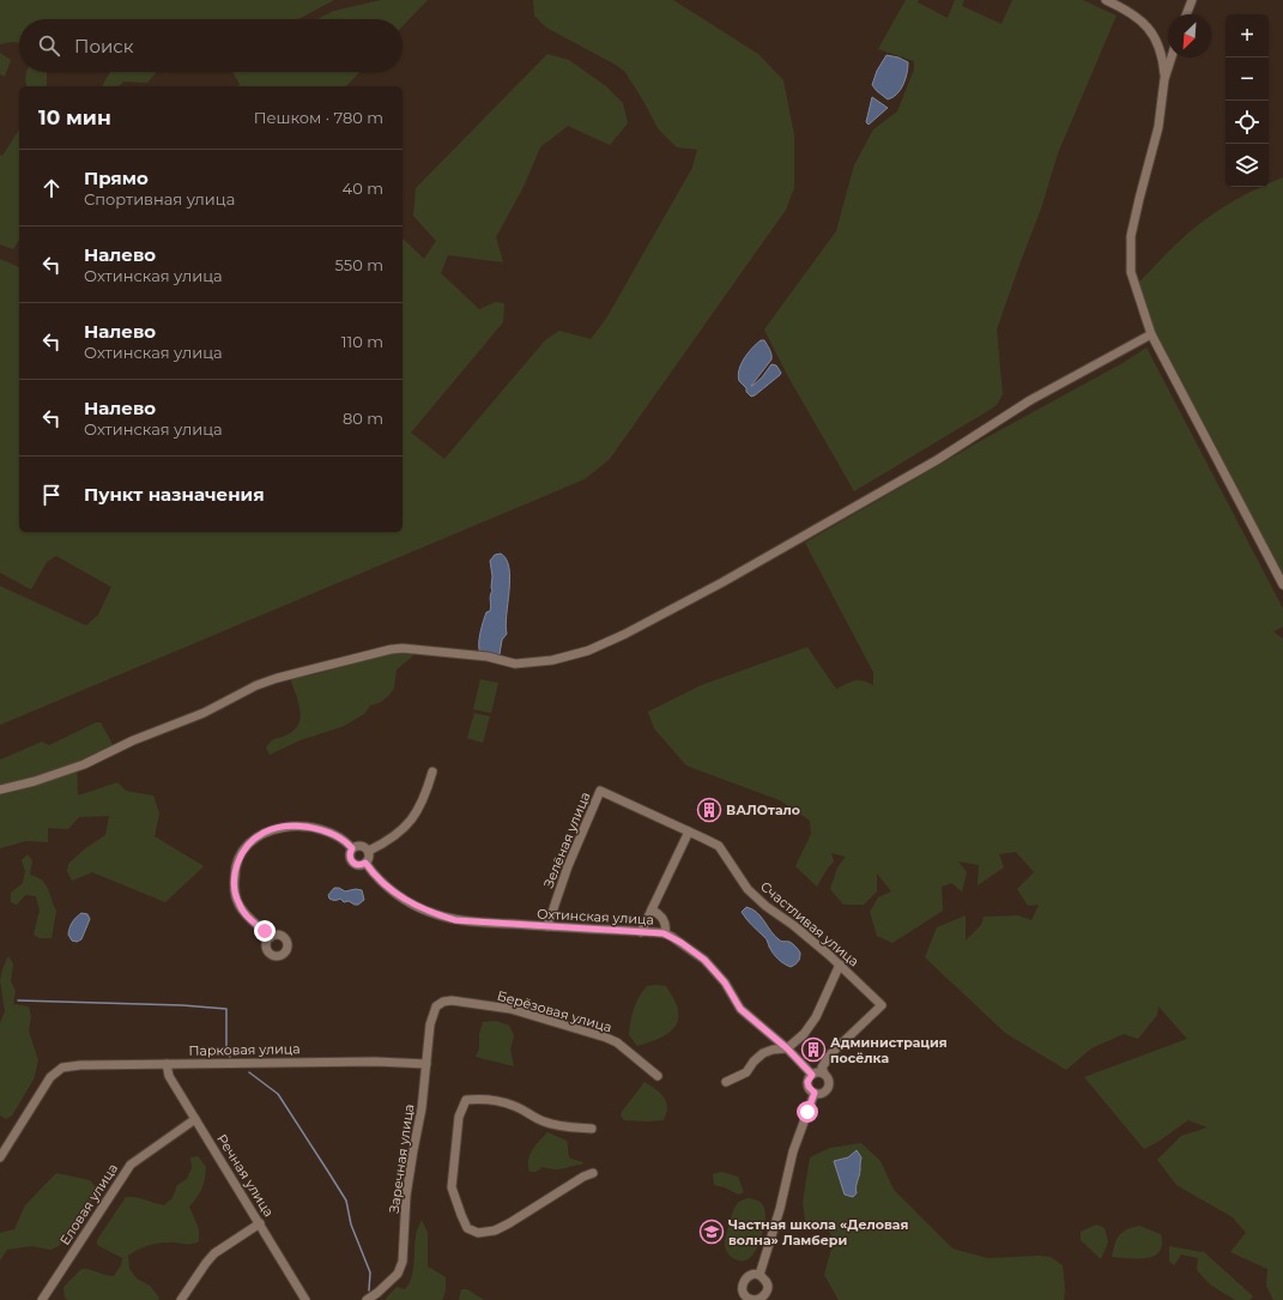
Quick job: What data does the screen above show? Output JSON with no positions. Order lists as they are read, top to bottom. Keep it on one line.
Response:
{"streets":{"street":["Зелёная улица","Охтинская улица","Счастливая улица","Берёзовая улица","Парковая улица","Заречная улица","Речная улица","Еловая улица"]},"crossings":[["Зелёная улица","Охтинская улица"],["Зелёная улица","Счастливая улица"],["Охтинская улица","Счастливая улица"],["Берёзовая улица","Заречная улица"],["Парковая улица","Заречная улица"],["Парковая улица","Речная улица"],["Речная улица","Еловая улица"]],"places":{"building":["ВАЛОтало","Администрация посёлка"],"school or university":["Частная школа «Деловая волна» Ламбери"]},"north":"bottom left","page":{"map_buttons":["+","−"],"search":"Поиск","heading":["10 мин","Пешком · 780 m"],"list":[["Прямо","Спортивная улица","40 m"],["Налево","Охтинская улица","550 m"],["Налево","Охтинская улица","110 m"],["Налево","Охтинская улица","80 m"],"Пункт назначения"]}}
